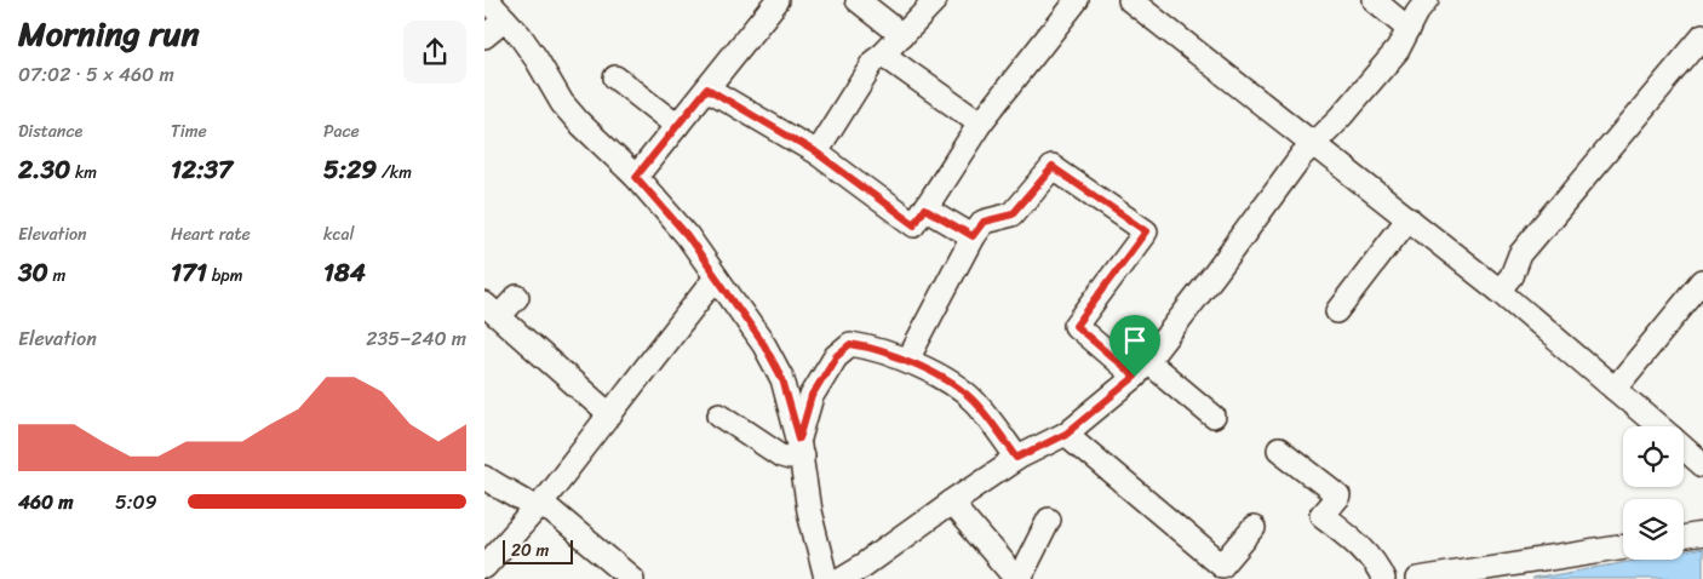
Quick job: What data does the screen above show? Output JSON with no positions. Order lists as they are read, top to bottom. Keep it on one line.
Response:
{"scale_bar":"20 m","page":{"heading":["Morning run","07:02 · 5 × 460 m"],"stats":[["Distance","2.30 km"],["Time","12:37"],["Pace","5:29 /km"],["Elevation","30 m"],["Heart rate","171 bpm"],["kcal","184"]],"chart":["Elevation","235–240 m"],"list":[{"name":"460 m","note":"5:09"}],"scale":"20 m"}}
